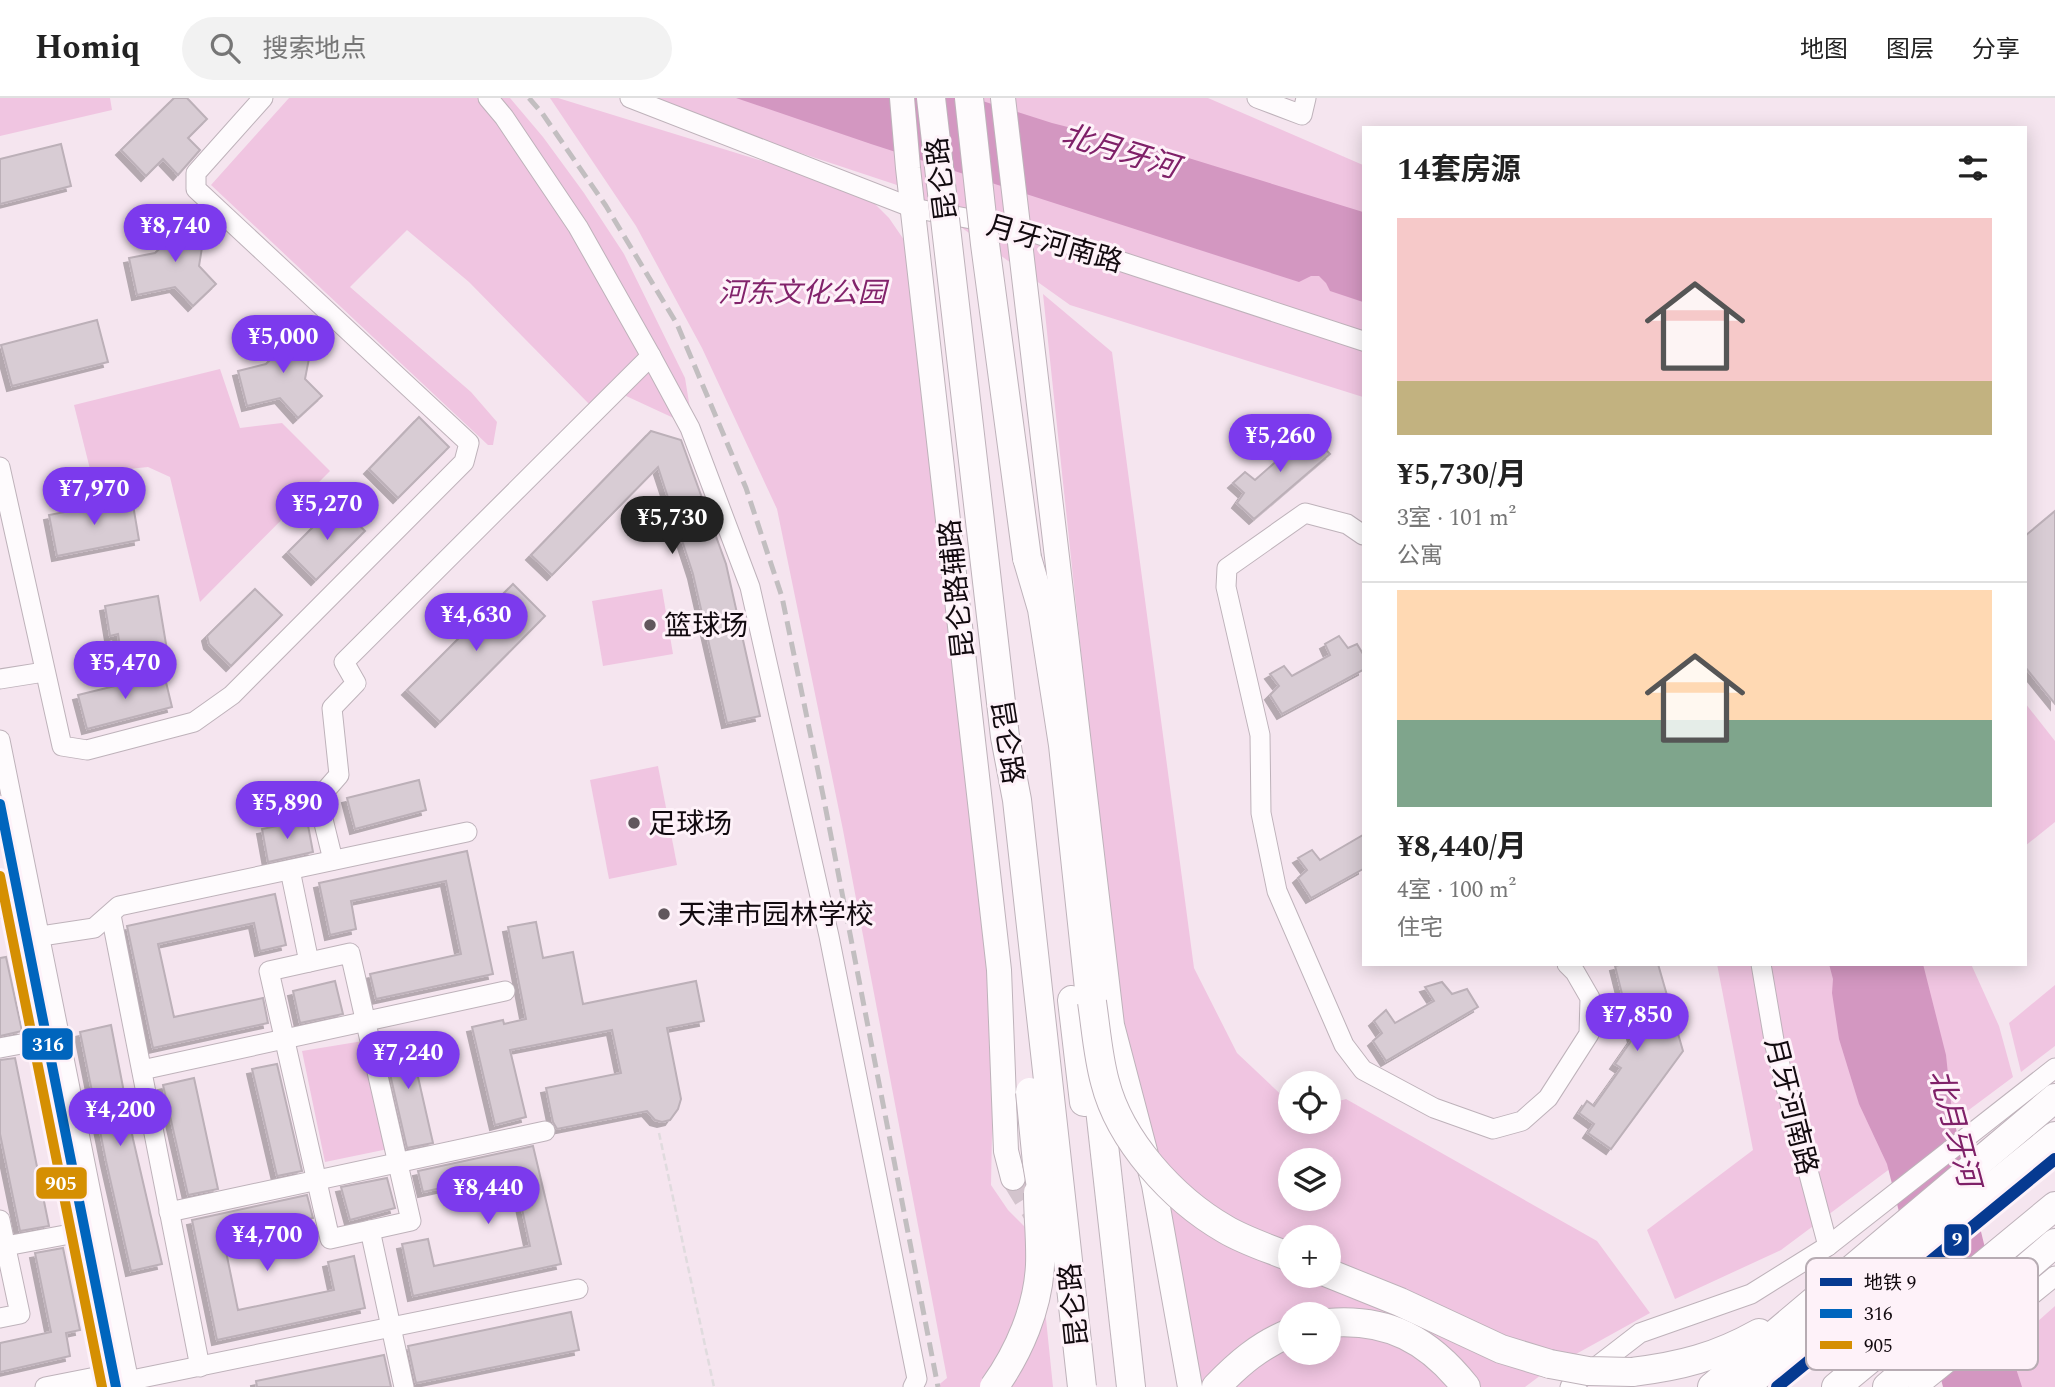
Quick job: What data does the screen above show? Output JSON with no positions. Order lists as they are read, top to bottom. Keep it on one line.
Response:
{"streets":{"highway":["昆仑路"],"main road":["昆仑路辅路"],"street":["月牙河南路"]},"crossings":[["月牙河南路","昆仑路辅路"]],"water":["北月牙河"],"parks":["河东文化公园"],"places":["篮球场","足球场","天津市园林学校"],"lines":["transit line 316","transit line 905","metro line 9"],"legend":["地铁 9","316","905"],"page":{"header":"Homiq","search":"搜索地点","nav":["地图","图层","分享"],"heading":"14套房源","price":["¥8,740","¥5,000","¥5,260","¥7,970","¥5,270","¥5,730","¥4,630","¥5,470","¥5,890","¥7,850","¥7,240","¥4,200","¥8,440","¥4,700"],"list":[{"name":"¥5,730/月","note":"3室 · 101 m² · 公寓"},{"name":"¥8,440/月","note":"4室 · 100 m² · 住宅"}],"map_buttons":["+","−"]}}
